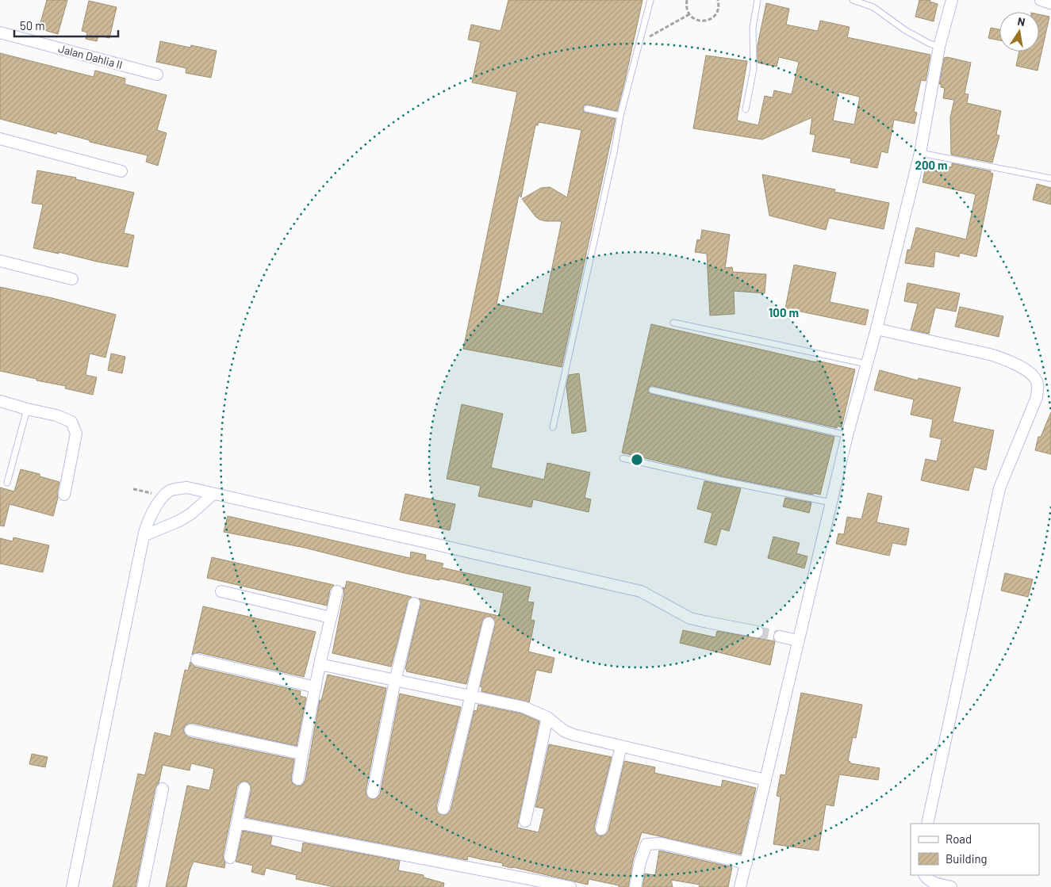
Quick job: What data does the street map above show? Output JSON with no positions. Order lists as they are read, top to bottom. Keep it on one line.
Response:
{"streets":{"street":["Jalan Dahlia II"]},"legend":["Road","Building"],"scale_bar":"50 m","north":"top","rings":["200 m","100 m"]}
